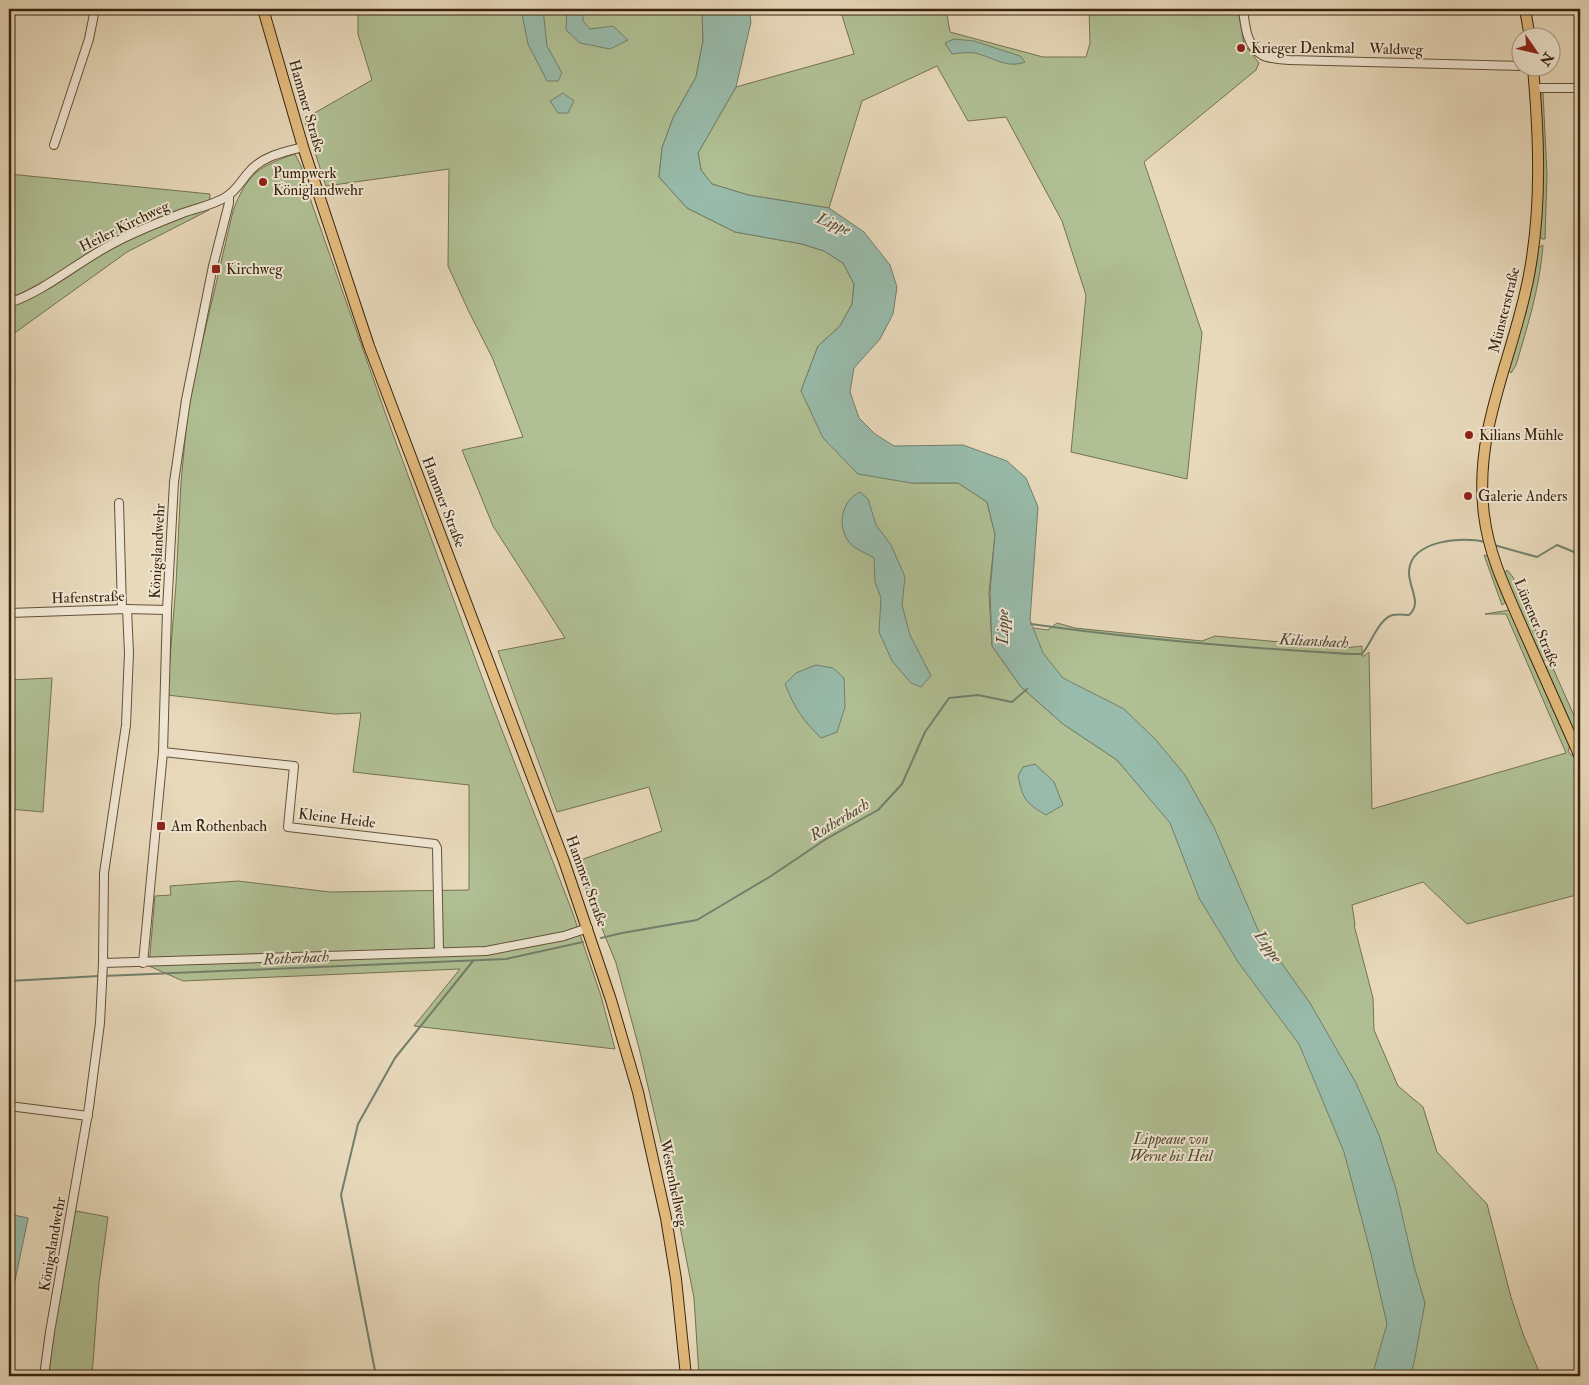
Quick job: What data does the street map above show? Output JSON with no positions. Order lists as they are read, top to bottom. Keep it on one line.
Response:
{"streets":{"main road":["Hammer Straße","Münsterstraße","Lünener Straße","Westenhellweg"],"street":["Waldweg","Heiler Kirchweg","Königslandwehr","Hafenstraße","Kleine Heide"]},"crossings":[["Hammer Straße","Westenhellweg"],["Heiler Kirchweg","Königslandwehr"],["Münsterstraße","Lünener Straße"],["Königslandwehr","Hafenstraße"],["Königslandwehr","Kleine Heide"]],"water":["Lippe","Kiliansbach","Rotherbach"],"parks":["Lippeaue von Werne bis Heil"],"places":{"other":["Krieger Denkmal","Pumpwerk Königlandwehr","Kilians Mühle","Galerie Anders"],"transit":["Kirchweg","Am Rothenbach"]},"north":"bottom right"}
